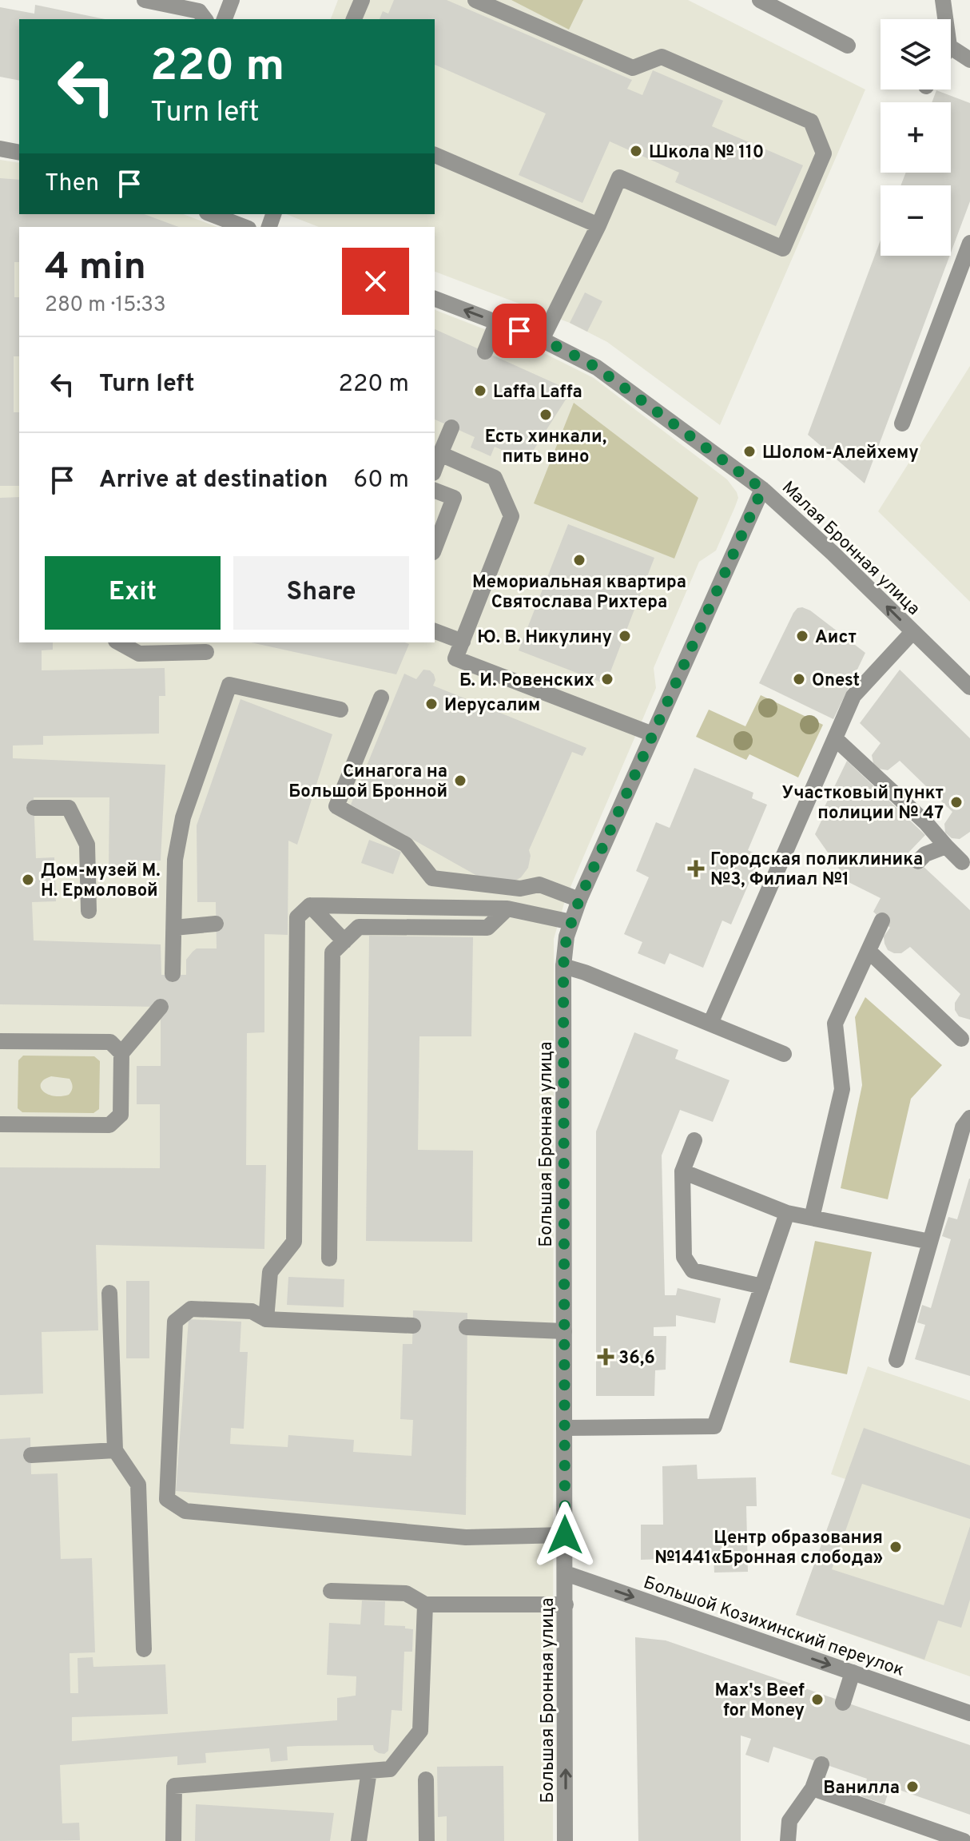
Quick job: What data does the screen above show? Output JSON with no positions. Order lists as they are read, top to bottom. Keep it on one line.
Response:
{"streets":{"street":["Малая Бронная улица","Большая Бронная улица","Большой Козихинский переулок"]},"crossings":[["Малая Бронная улица","Большая Бронная улица"],["Большая Бронная улица","Большой Козихинский переулок"]],"one_way":["Малая Бронная улица","Большой Козихинский переулок"],"places":{"other":["Школа № 110","Laffa Laffa","Есть хинкали, пить вино","Шолом-Алейхему","Мемориальная квартира Святослава Рихтера","Ю. В. Никулину","Аист","Б. И. Ровенских","Onest","Иерусалим","Синагога на Большой Бронной","Участковый пункт полиции № 47","Дом-музей М. Н. Ермоловой","Центр образования №1441«Бронная слобода»","Max's Beef for Money","Ванилла"],"health":["Городская поликлиника №3, Филиал №1","36,6"]},"page":{"map_buttons":["+","−"],"turn":["220 m","Turn left"],"then":"Then","heading":["4 min","280 m · 15:33"],"list":[{"name":"Turn left","value":"220 m"},{"name":"Arrive at destination","value":"60 m"}],"buttons":["Exit","Share"]}}
